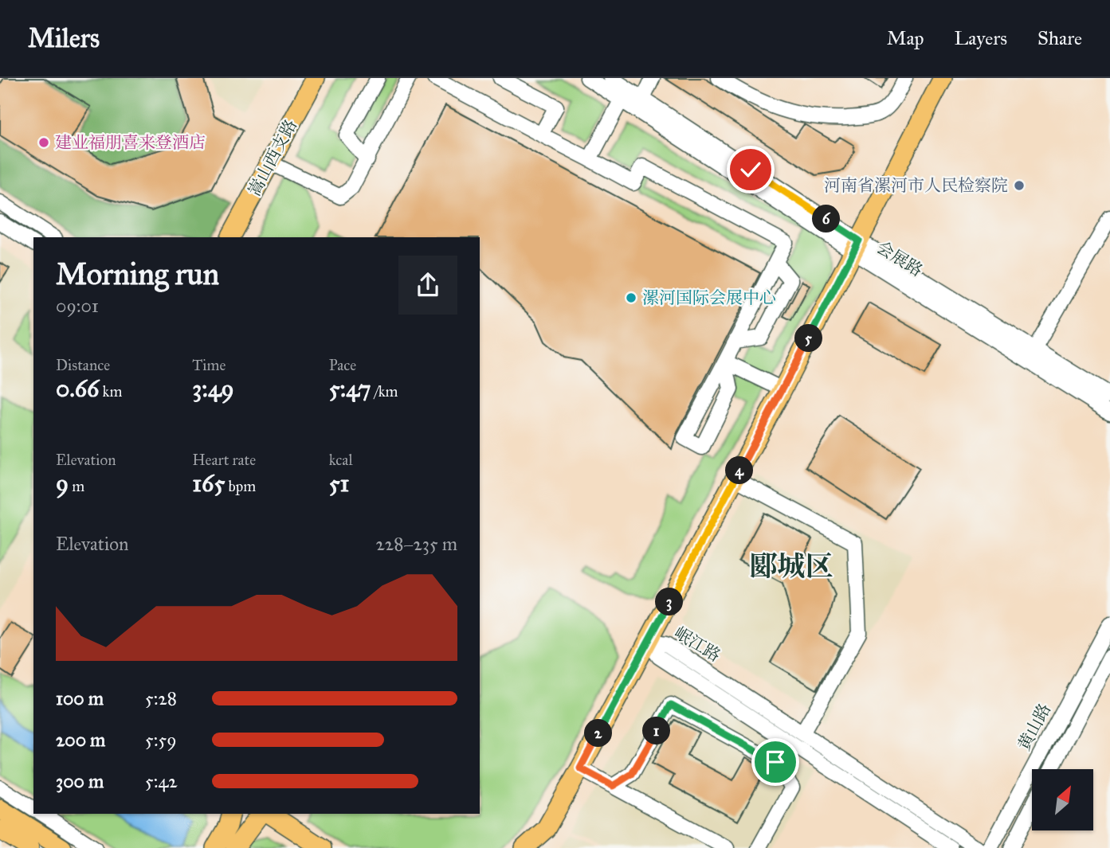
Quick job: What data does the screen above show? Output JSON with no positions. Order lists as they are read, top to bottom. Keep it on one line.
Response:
{"streets":{"main road":["嵩山西支路"],"street":["会展路","岷江路","黄山路"]},"districts":["郾城区"],"places":["建业福朋喜来登酒店","河南省漯河市人民检察院","漯河国际会展中心"],"north":"top right","page":{"header":"Milers","nav":["Map","Layers","Share"],"pins":["6","5","4","3","1","2"],"heading":["Morning run","09:01"],"stats":[["Distance","0.66 km"],["Time","3:49"],["Pace","5:47 /km"],["Elevation","9 m"],["Heart rate","165 bpm"],["kcal","51"]],"chart":["Elevation","228–235 m"],"list":[{"name":"100 m","note":"5:28"},{"name":"200 m","note":"5:59"},{"name":"300 m","note":"5:42"}]}}
